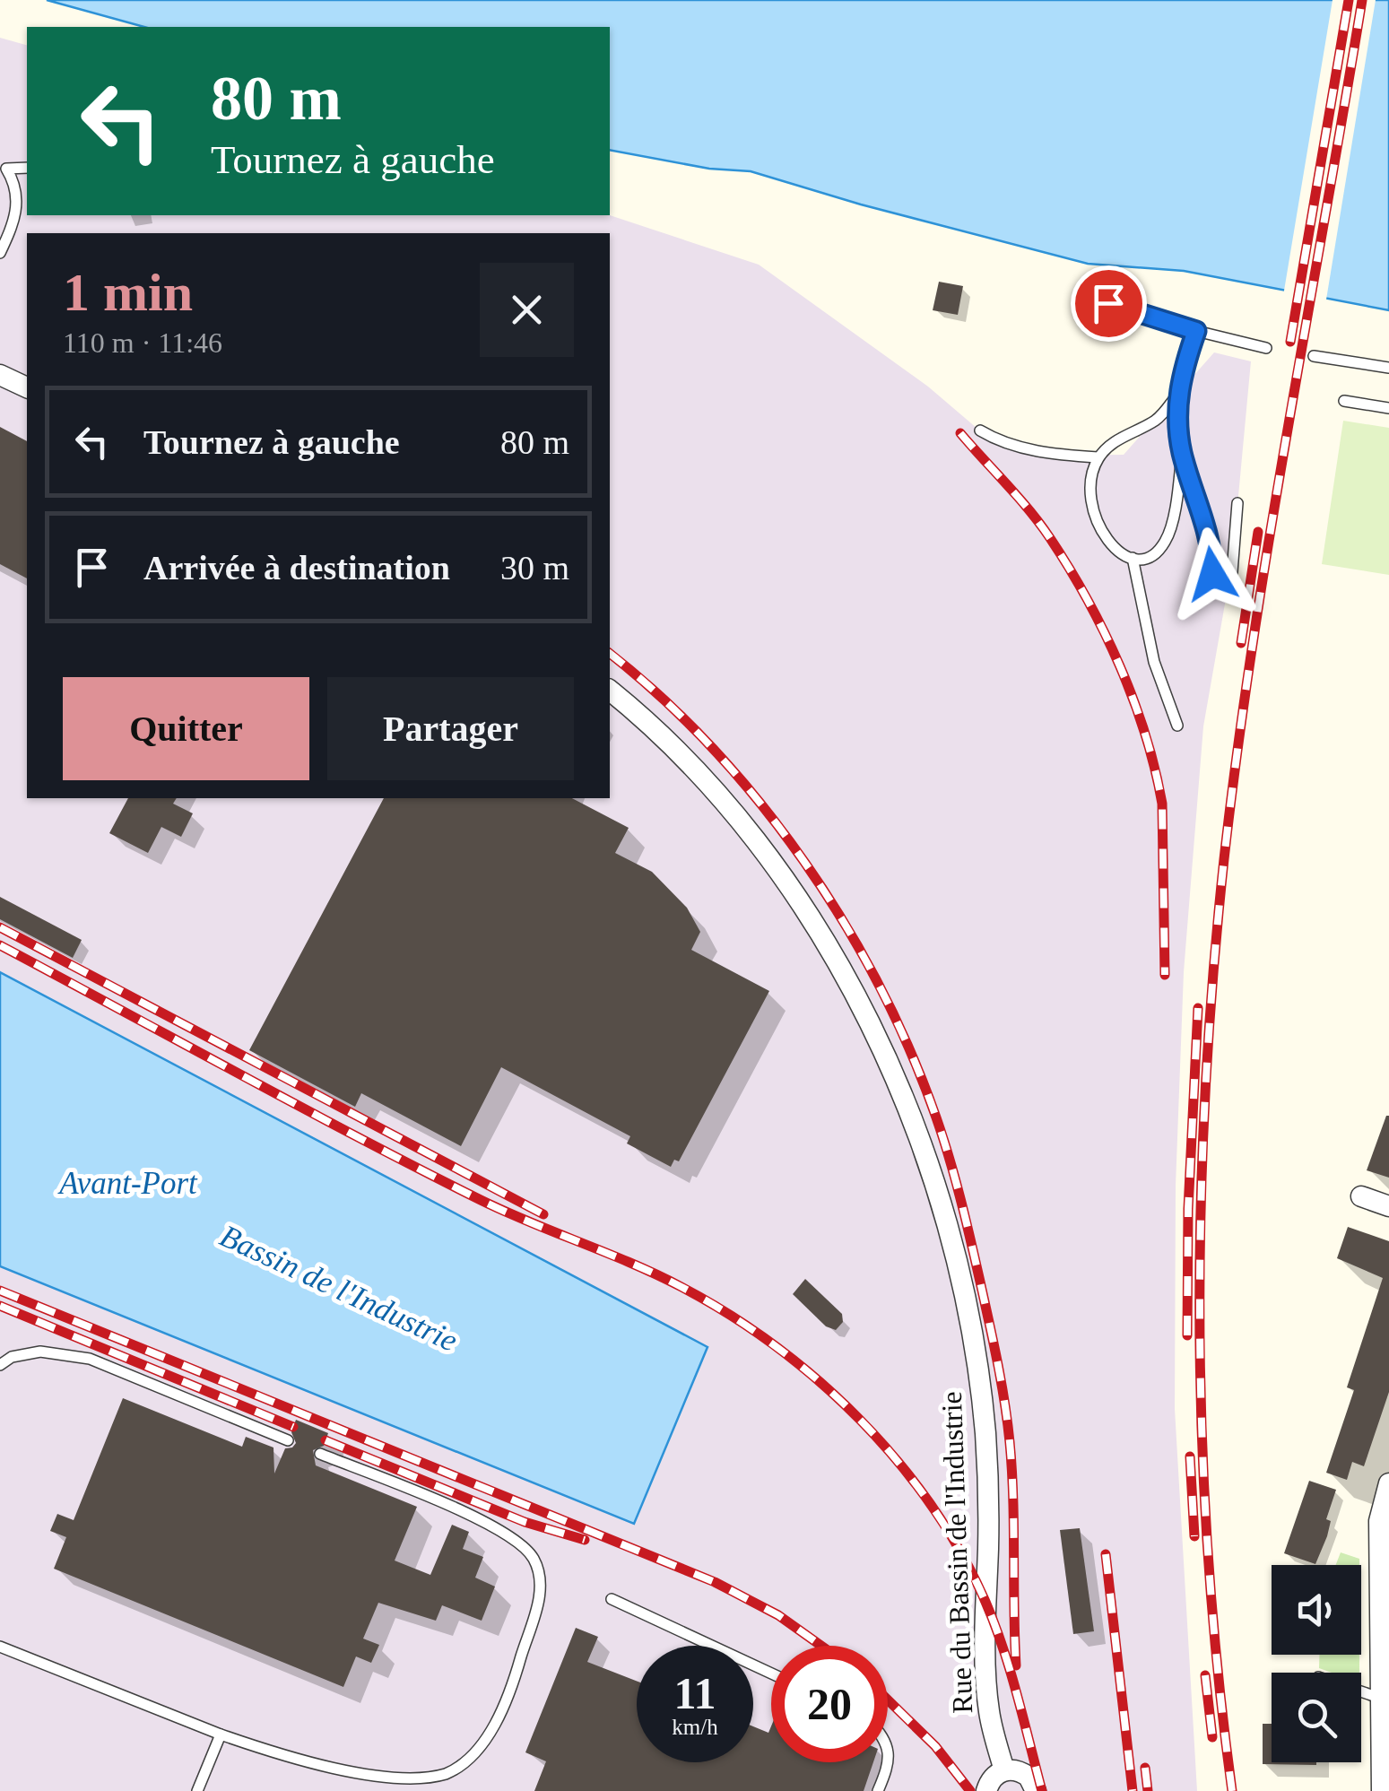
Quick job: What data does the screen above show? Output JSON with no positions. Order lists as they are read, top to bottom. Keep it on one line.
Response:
{"streets":{"street":["Rue du Bassin de l'Industrie"]},"water":["Avant-Port","Bassin de l'Industrie"],"page":{"turn":["80 m","Tournez à gauche"],"heading":["1 min","110 m · 11:46"],"list":[{"name":"Tournez à gauche","value":"80 m"},{"name":"Arrivée à destination","value":"30 m"}],"buttons":["Quitter","Partager"],"speed":"11 km/h","limit":"20"}}
